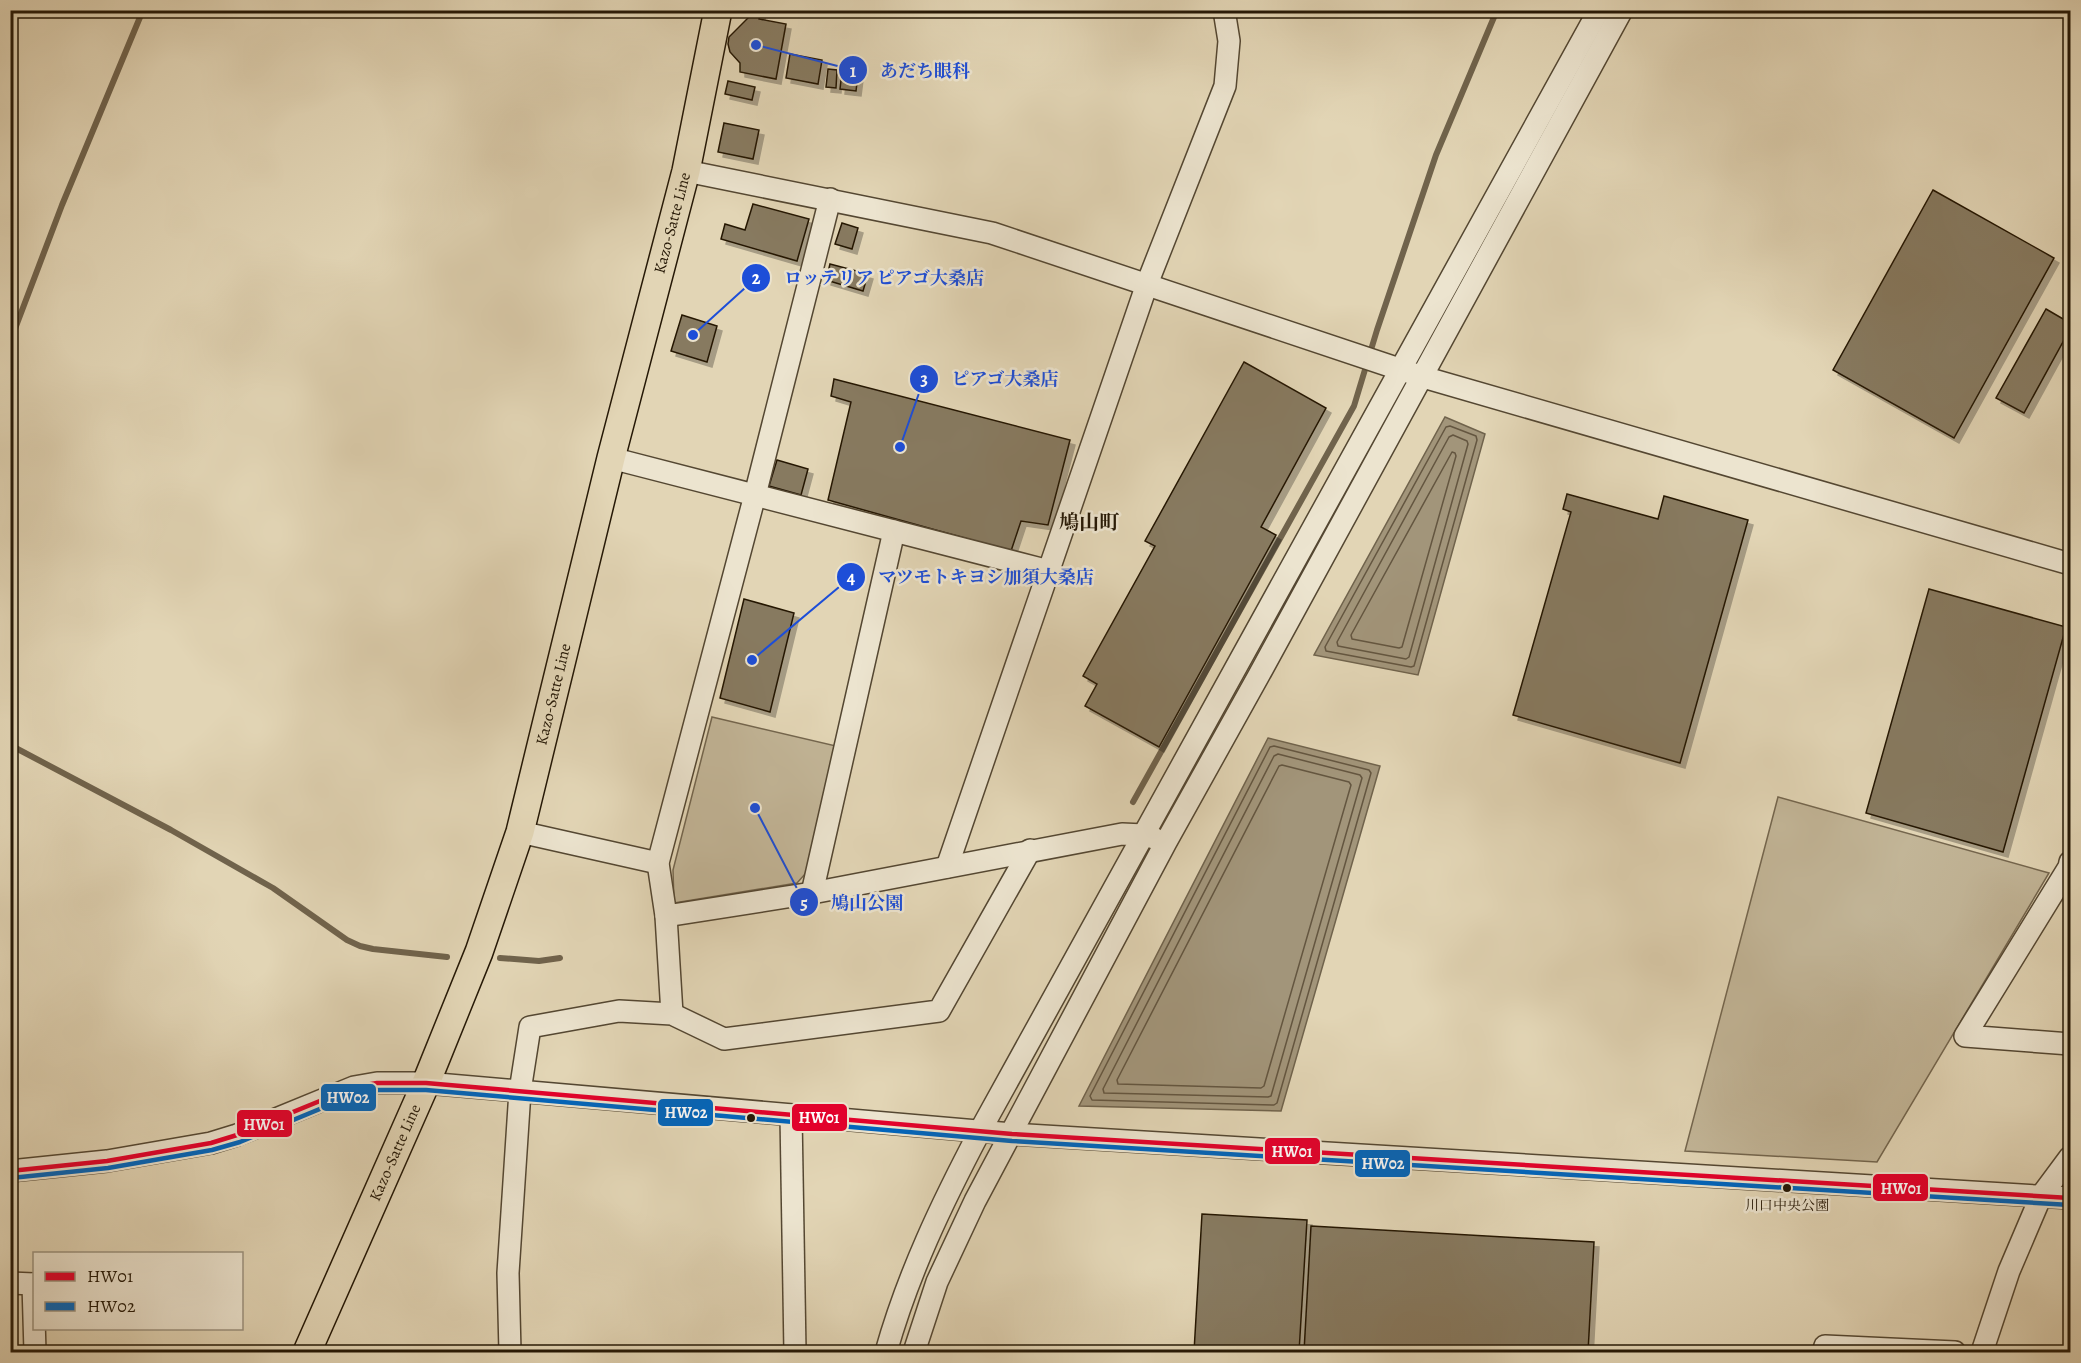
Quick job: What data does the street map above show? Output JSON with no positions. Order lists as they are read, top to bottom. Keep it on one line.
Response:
{"streets":{"main road":["Kazo-Satte Line"]},"districts":["鳩山町"],"places":["あだち眼科","ロッテリア ピアゴ大桑店","ピアゴ大桑店","マツモトキヨシ加須大桑店","鳩山公園","川口中央公園"],"lines":["transit line HW01","transit line HW02"],"legend":["HW01","HW02"]}
